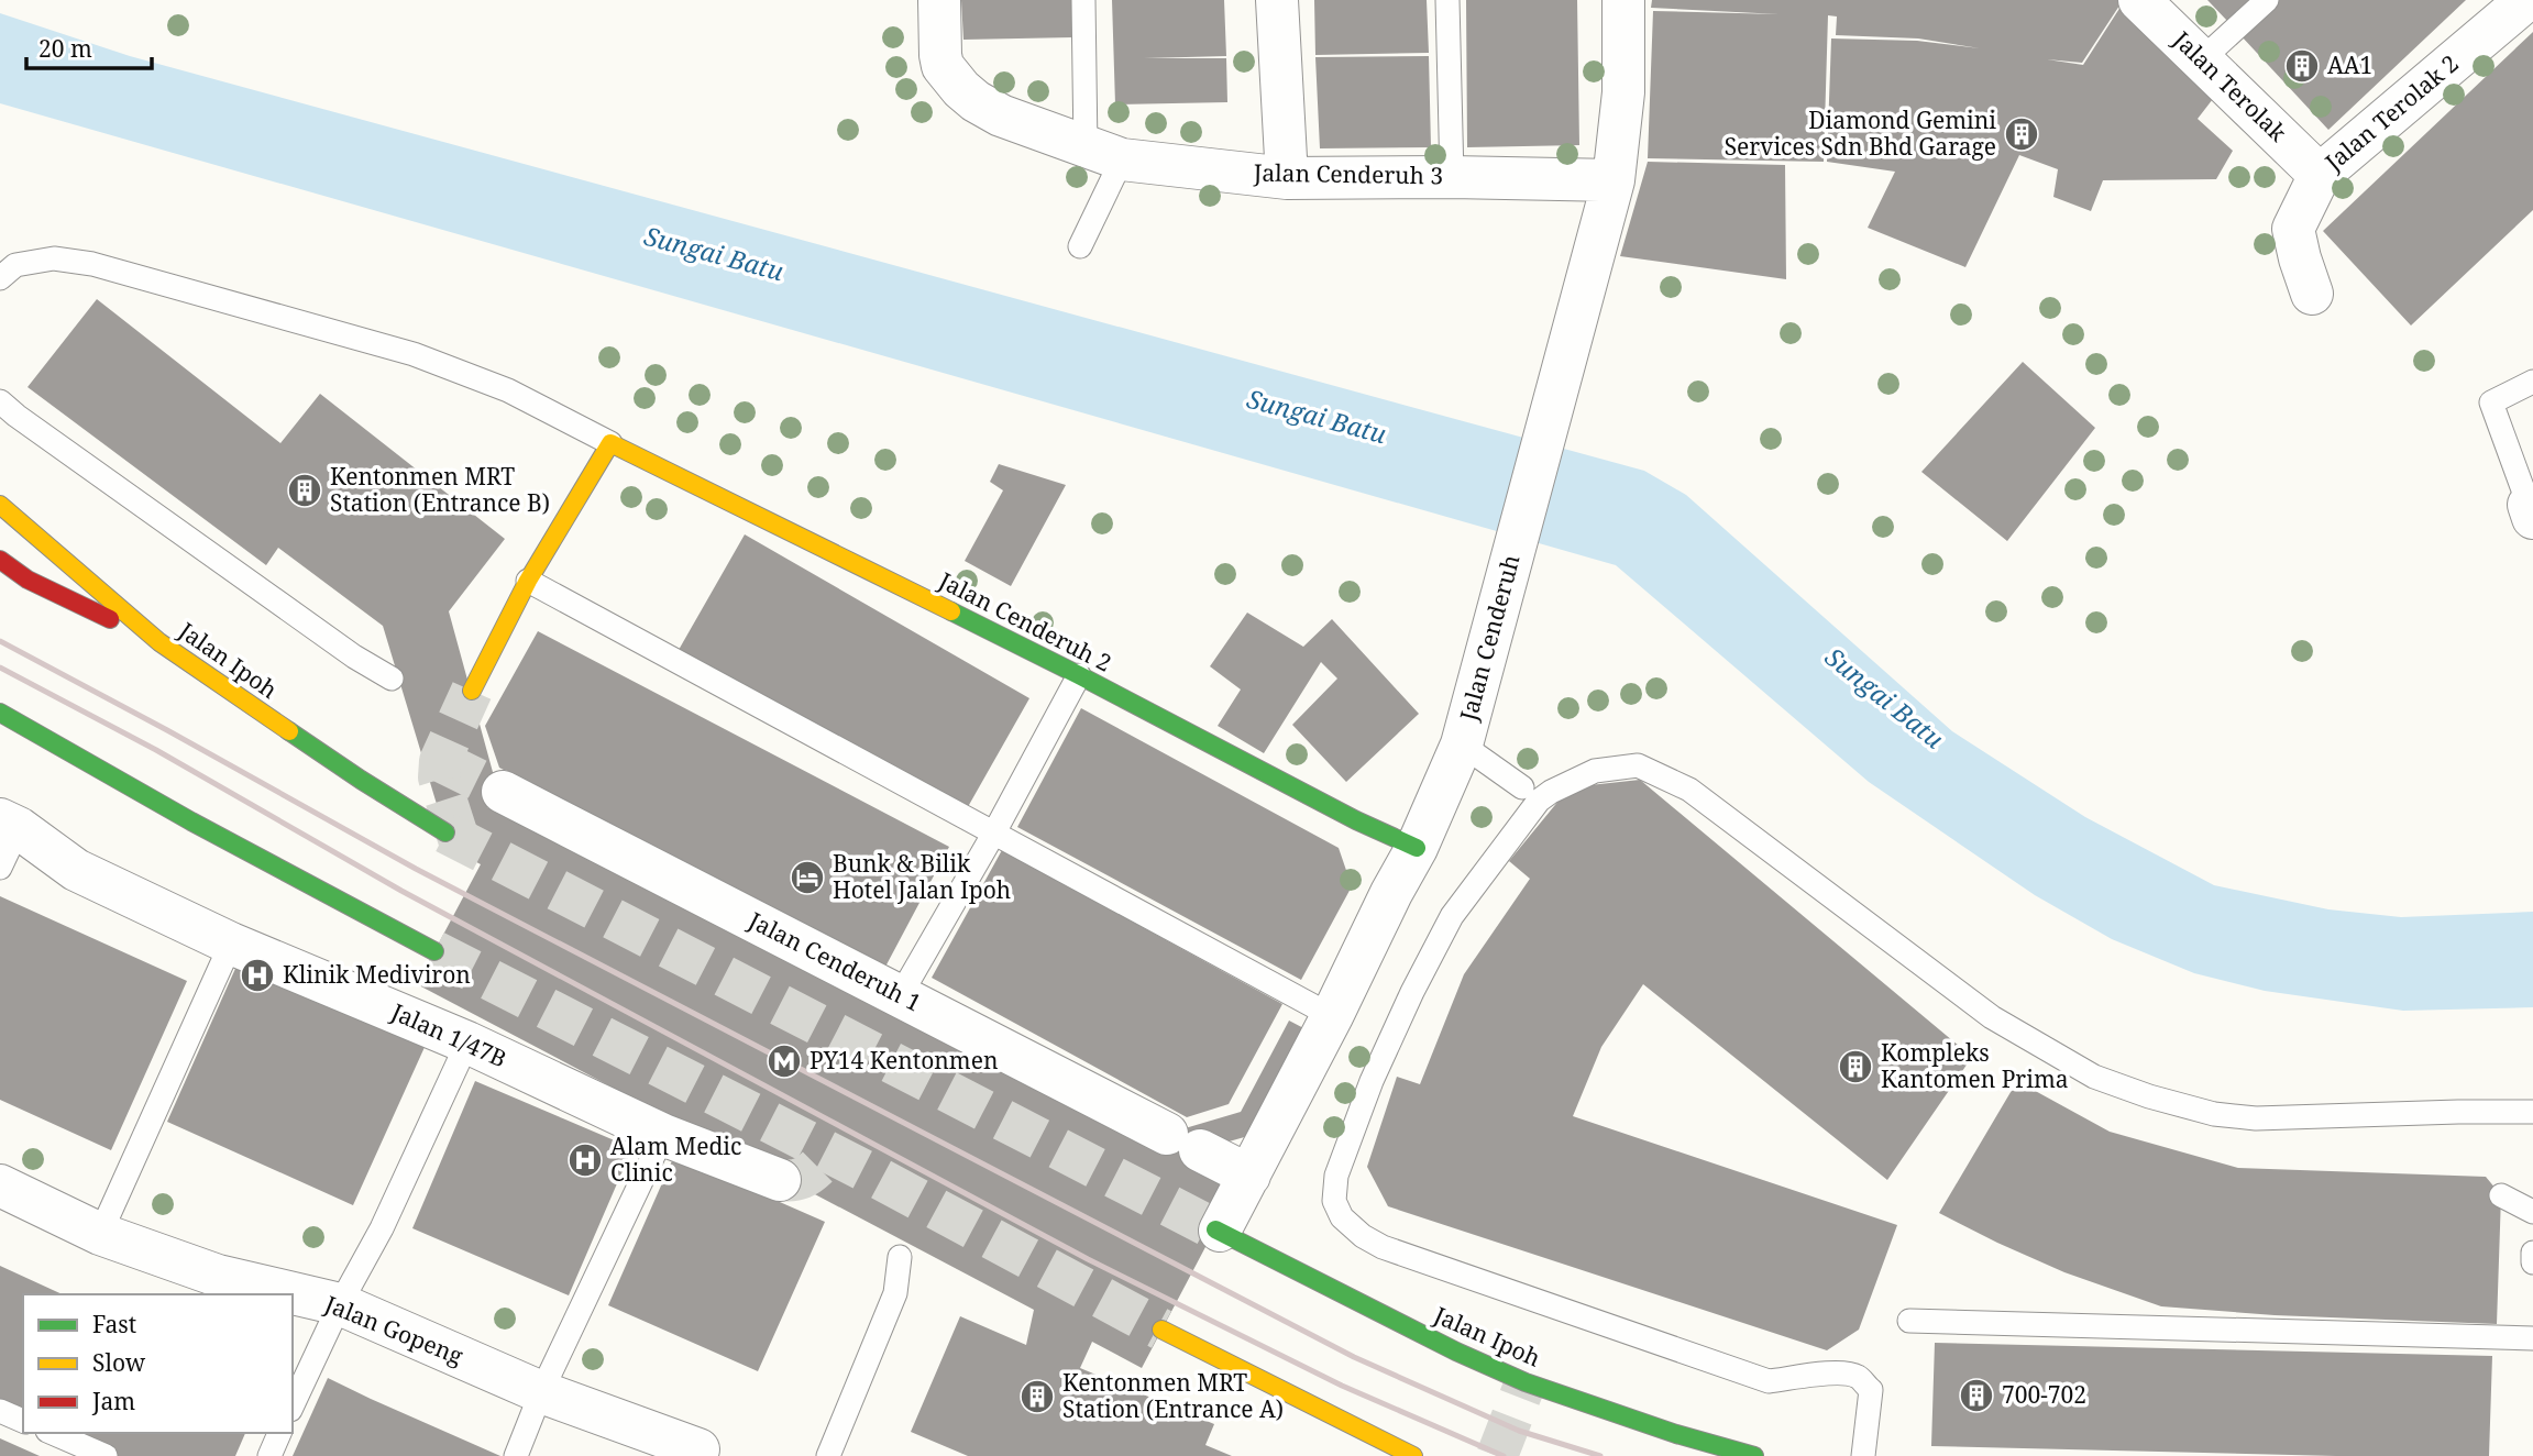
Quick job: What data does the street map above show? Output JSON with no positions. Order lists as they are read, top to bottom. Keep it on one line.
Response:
{"streets":{"main road":["Jalan Cenderuh 2","Jalan Ipoh"],"street":["Jalan Terolak","Jalan Terolak 2","Jalan Cenderuh 3","Jalan Cenderuh","Jalan Cenderuh 1","Jalan 1/47B","Jalan Gopeng"]},"crossings":[["Jalan Terolak","Jalan Terolak 2"],["Jalan Cenderuh 3","Jalan Cenderuh"],["Jalan Cenderuh 2","Jalan Cenderuh"],["Jalan Cenderuh","Jalan Ipoh"],["Jalan Cenderuh","Jalan Cenderuh 1"]],"water":["Sungai Batu"],"places":{"building":["AA1","Diamond Gemini Services Sdn Bhd Garage","Kentonmen MRT Station (Entrance B)","Kompleks Kantomen Prima","700-702","Kentonmen MRT Station (Entrance A)"],"hotel":["Bunk & Bilik Hotel Jalan Ipoh"],"hospital":["Klinik Mediviron","Alam Medic Clinic"],"metro station":["PY14 Kentonmen"]},"legend":["Fast","Slow","Jam"],"scale_bar":"20 m"}
